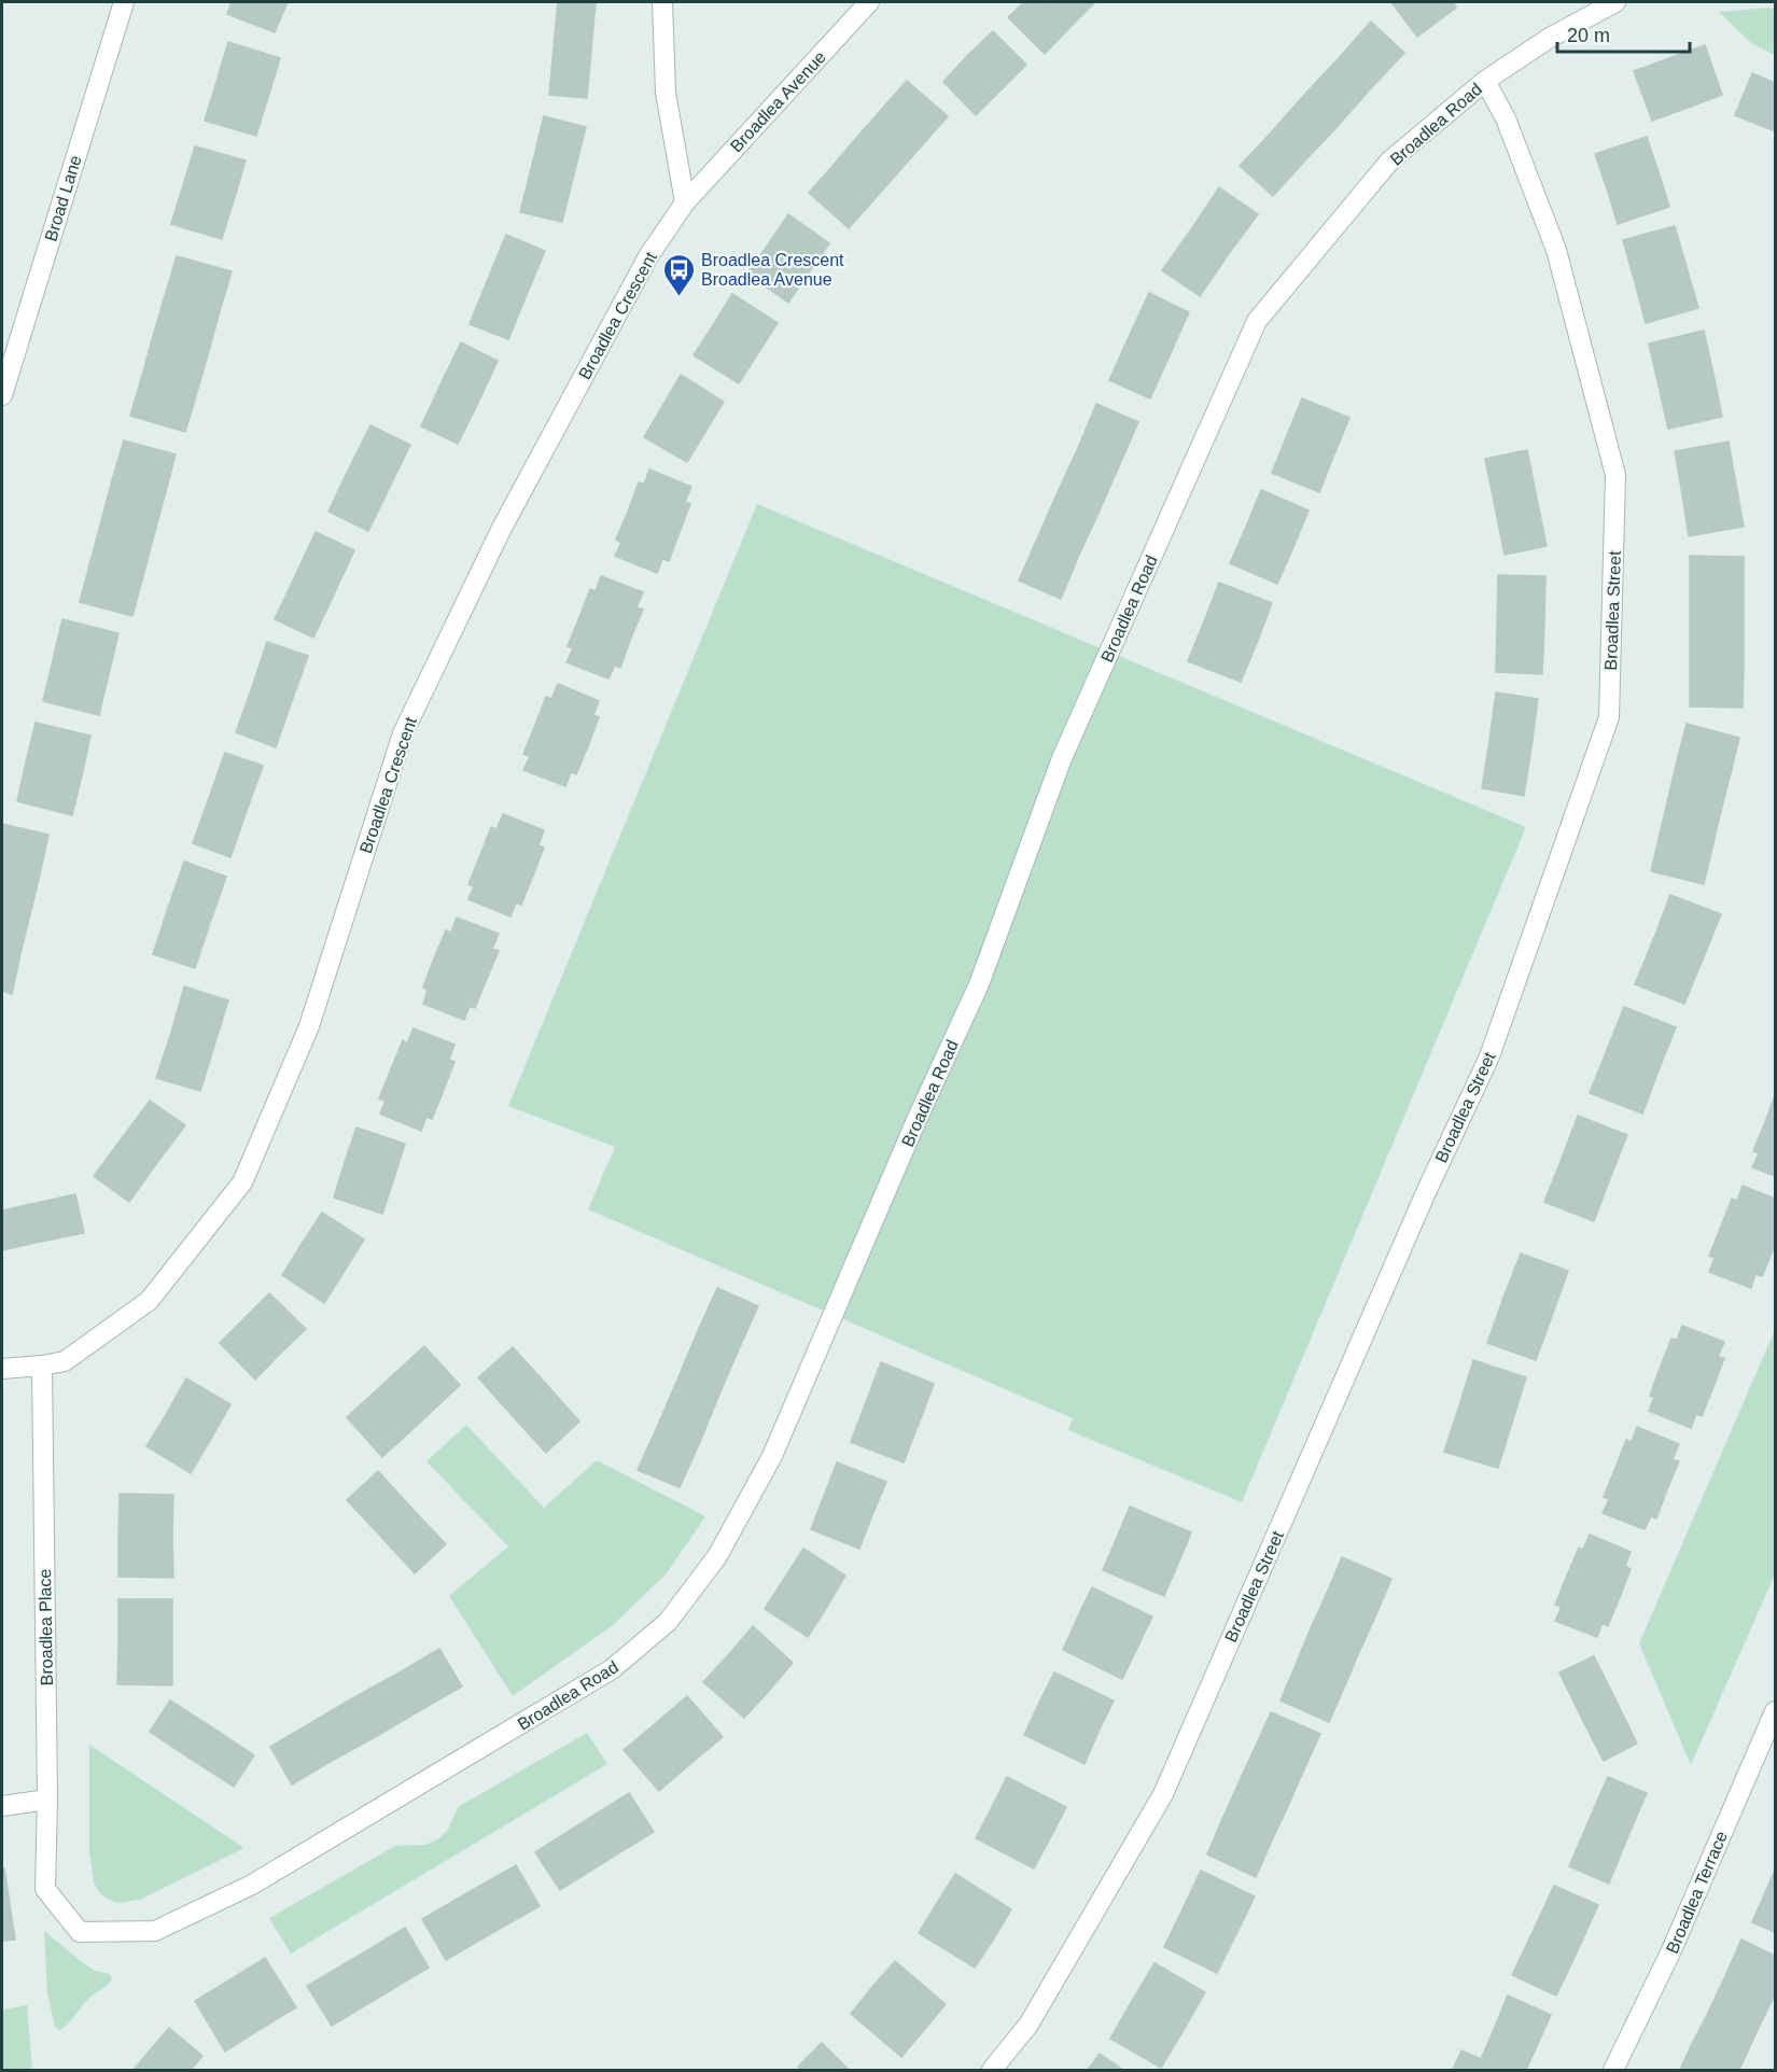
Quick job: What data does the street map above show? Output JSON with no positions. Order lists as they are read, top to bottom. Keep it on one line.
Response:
{"streets":{"street":["Broadlea Avenue","Broadlea Road","Broad Lane","Broadlea Crescent","Broadlea Street","Broadlea Place","Broadlea Terrace"]},"crossings":[["Broadlea Avenue","Broadlea Crescent"],["Broadlea Road","Broadlea Street"],["Broadlea Road","Broadlea Place"],["Broadlea Crescent","Broadlea Place"]],"places":{"bus stop":["Broadlea Crescent Broadlea Avenue"]},"scale_bar":"20 m"}
